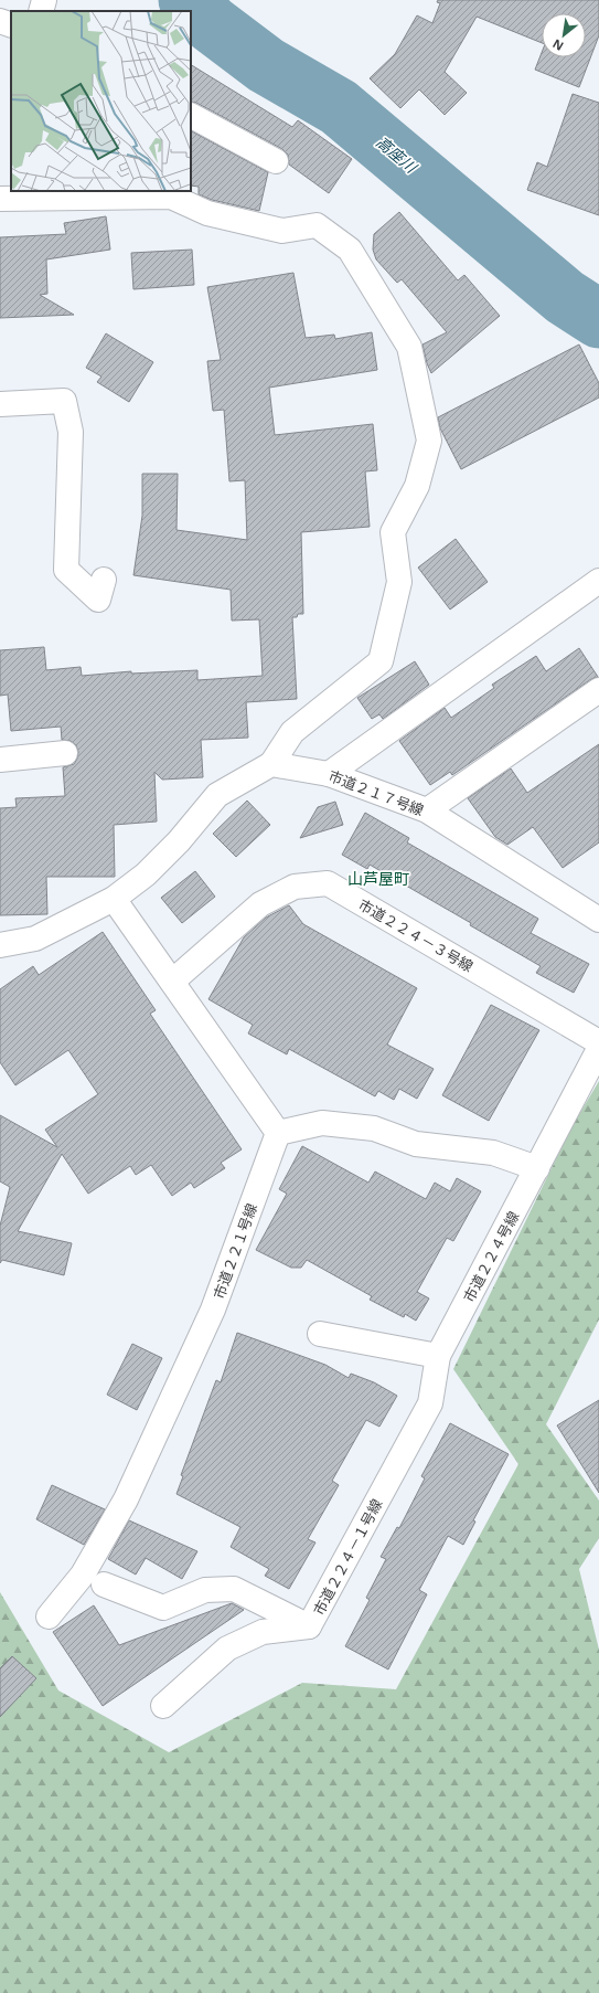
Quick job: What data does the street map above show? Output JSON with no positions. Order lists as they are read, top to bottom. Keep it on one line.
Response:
{"streets":{"street":["市道２１７号線","市道２２４－３号線","市道２２１号線","市道２２４号線","市道２２４－１号線"]},"crossings":[["市道２２４号線","市道２２４－１号線"]],"districts":["山芦屋町"],"water":["高座川"],"north":"bottom left"}
